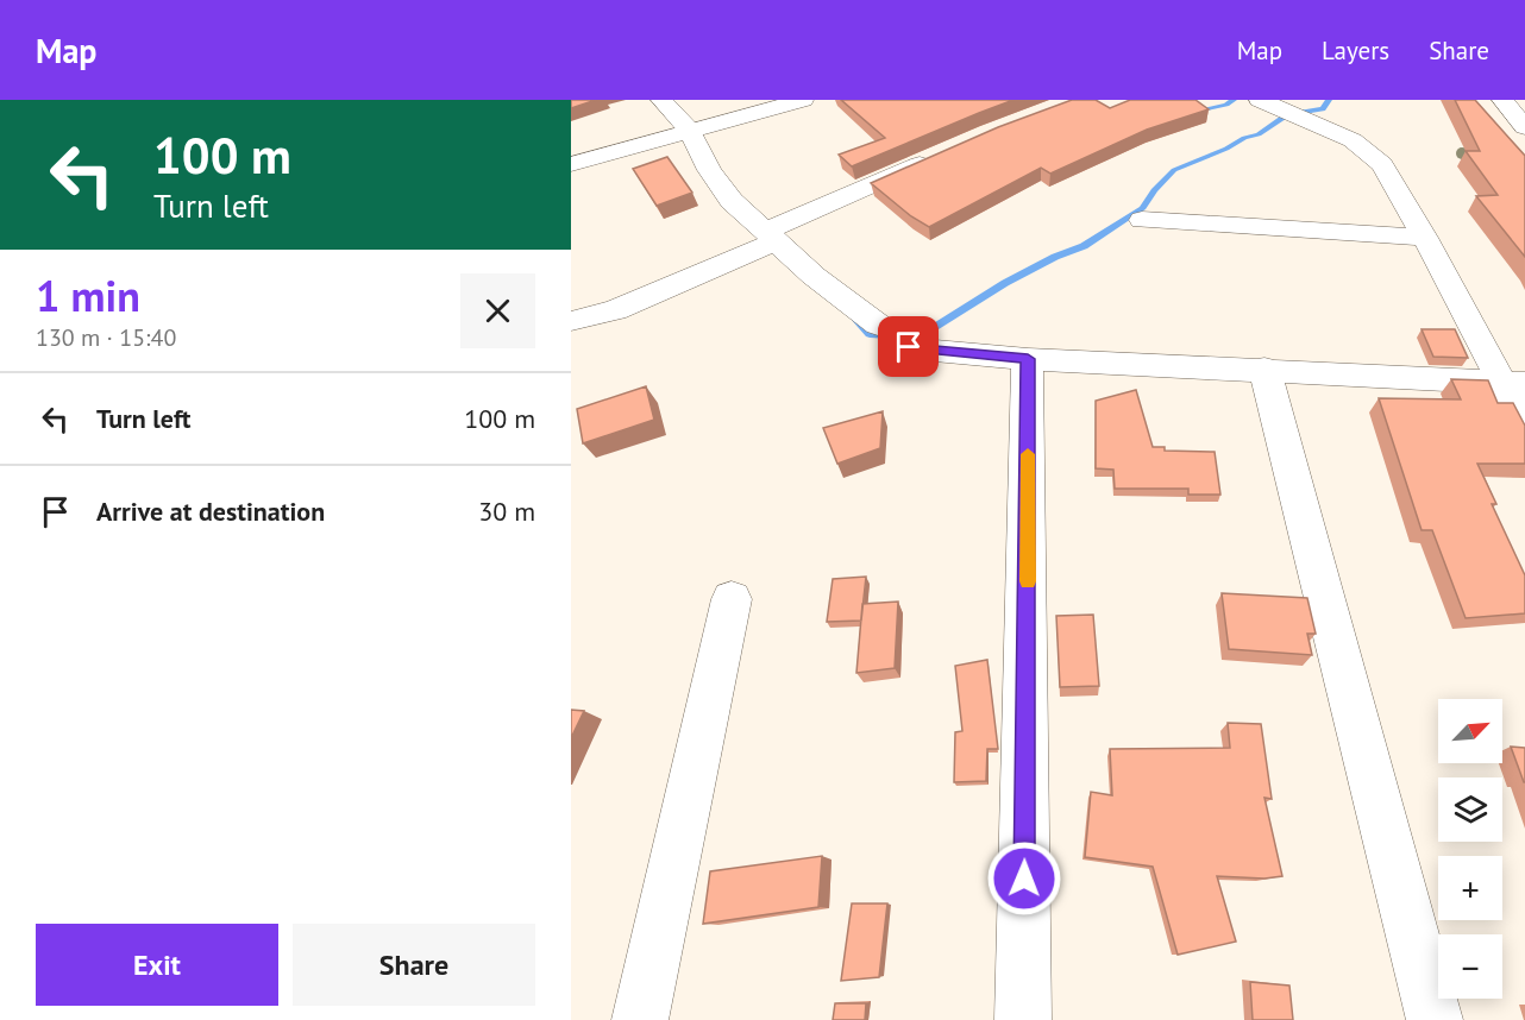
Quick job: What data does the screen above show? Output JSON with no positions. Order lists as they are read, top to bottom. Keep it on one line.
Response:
{"north":"top right","page":{"header":"Map","nav":["Map","Layers","Share"],"turn":["100 m","Turn left"],"heading":["1 min","130 m · 15:40"],"list":[{"name":"Turn left","value":"100 m"},{"name":"Arrive at destination","value":"30 m"}],"map_buttons":["+","−"],"buttons":["Exit","Share"]}}
